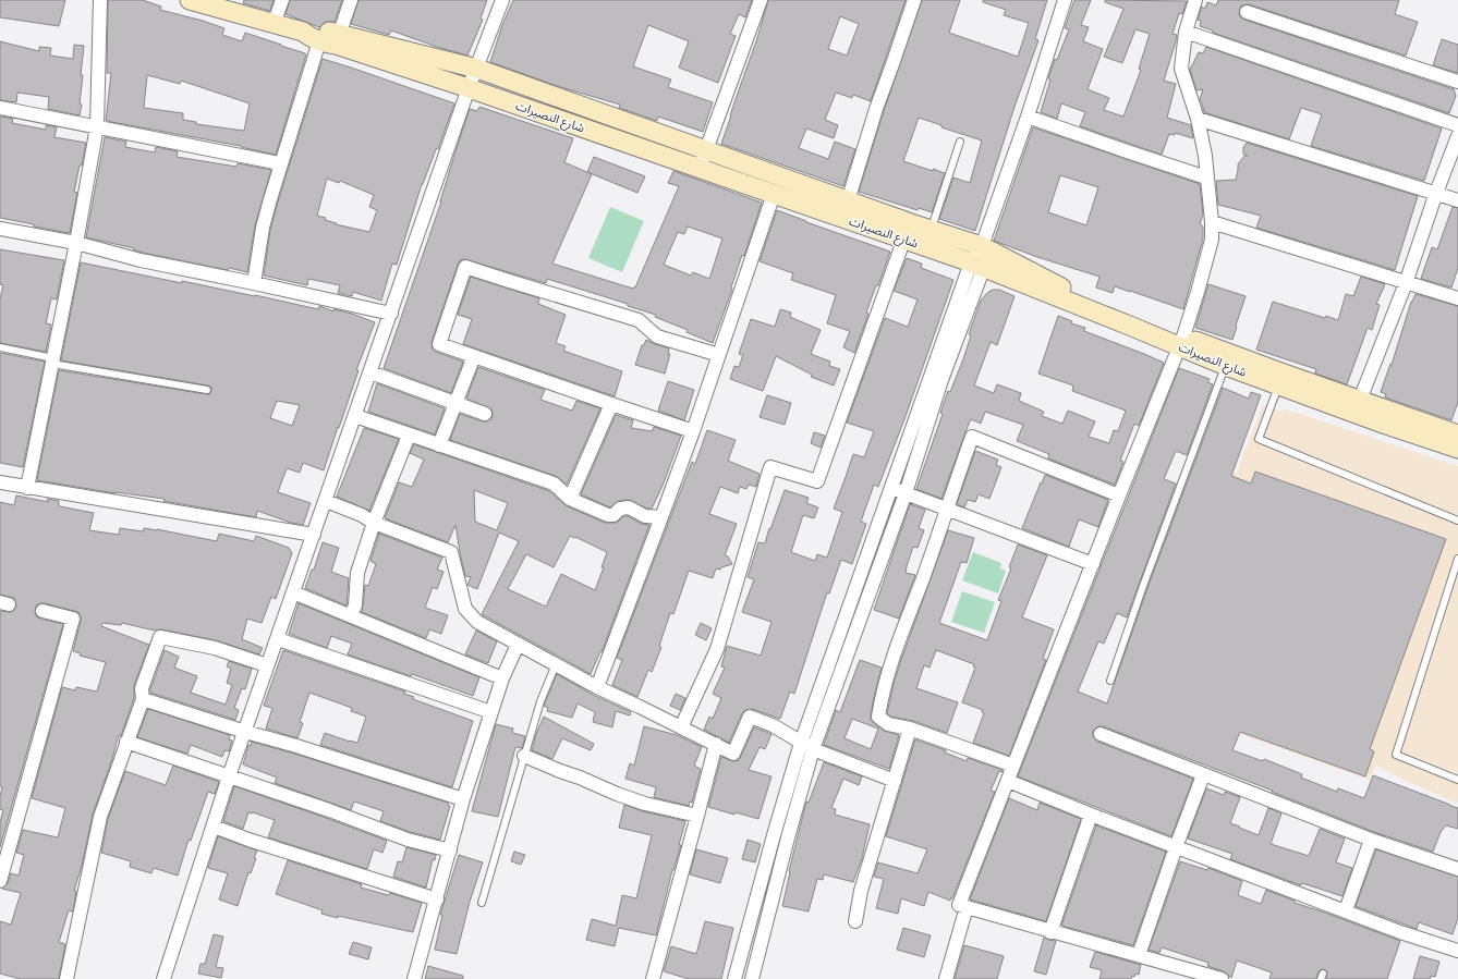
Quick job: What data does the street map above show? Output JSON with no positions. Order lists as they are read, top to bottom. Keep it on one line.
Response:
{"streets":{"main road":["شارع النصيرات"]}}
